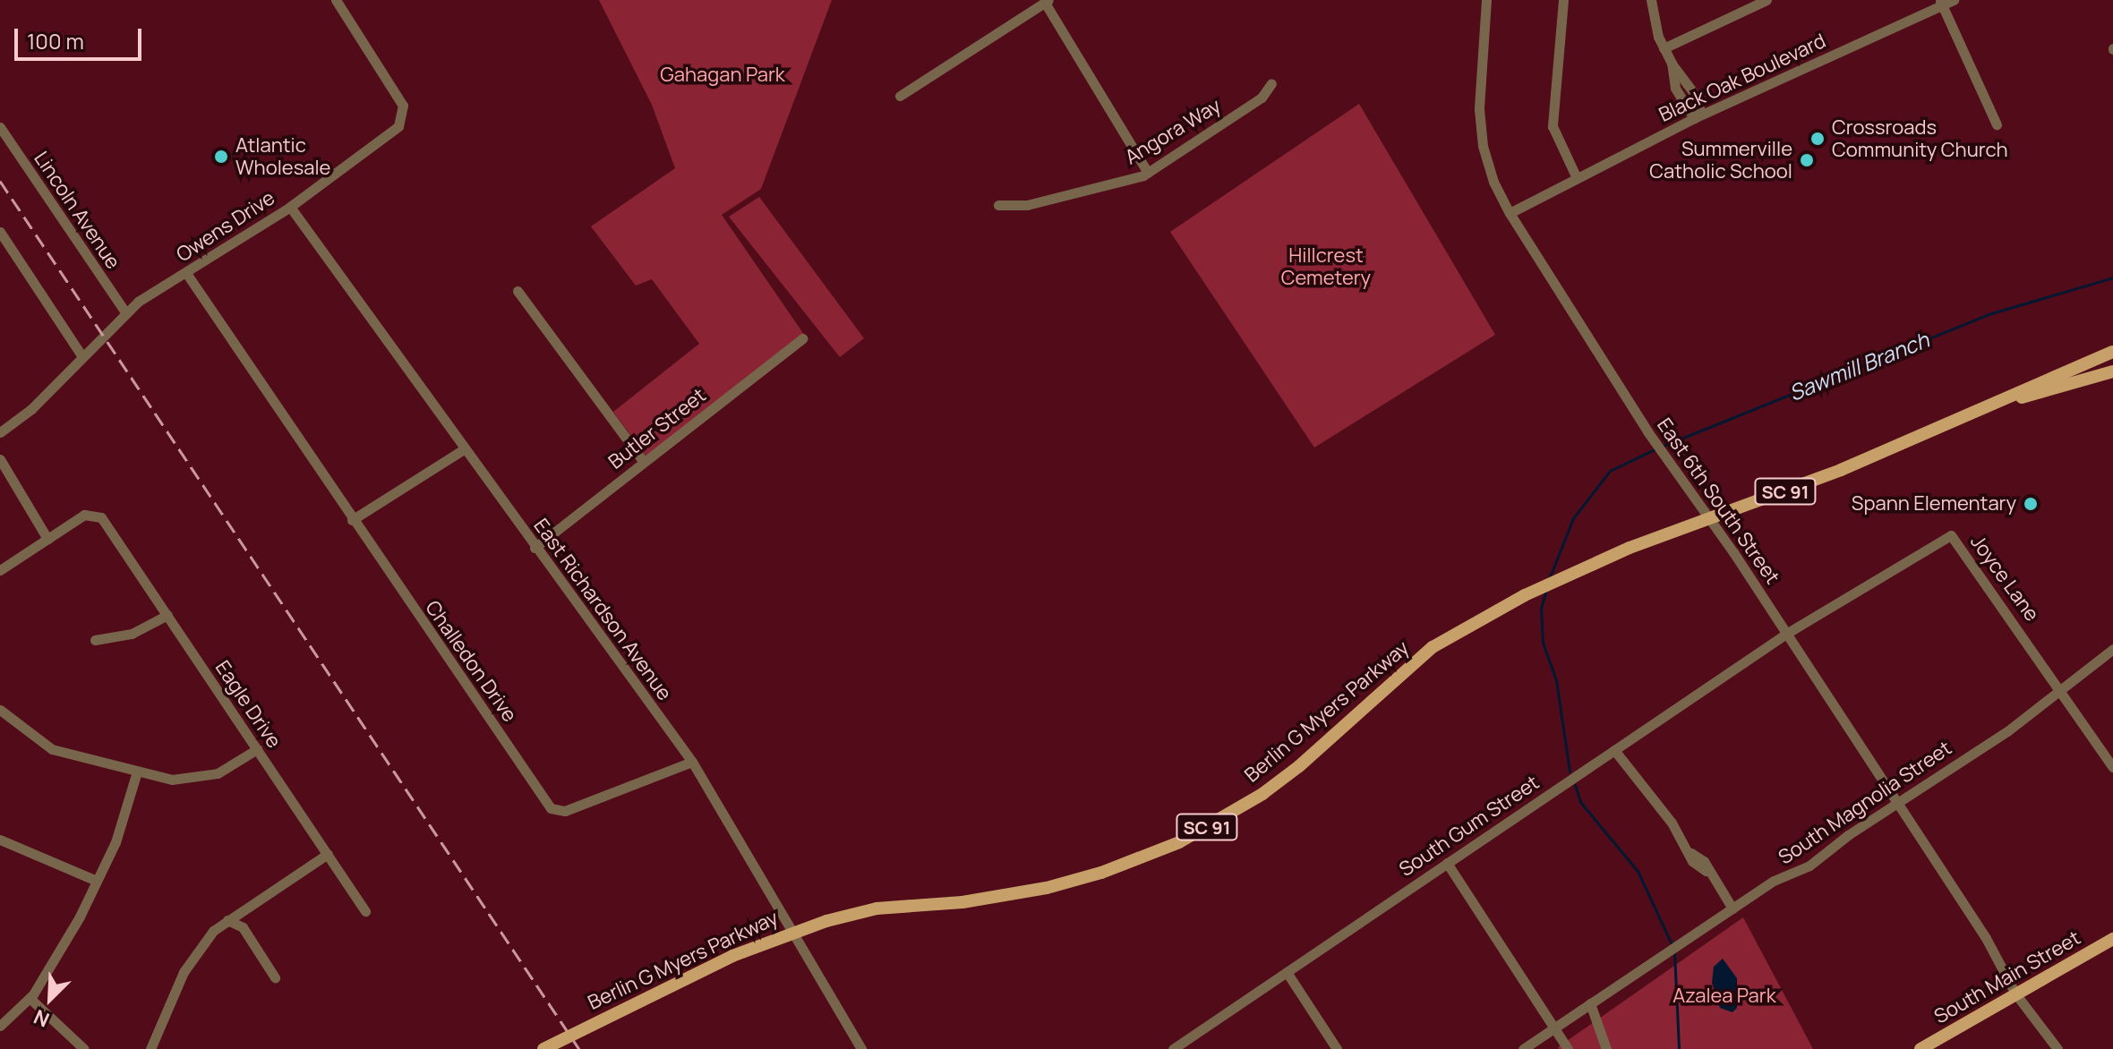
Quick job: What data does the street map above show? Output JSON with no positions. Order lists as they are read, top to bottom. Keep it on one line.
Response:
{"streets":{"main road":["SC 91","Berlin G Myers Parkway","South Main Street"],"street":["Black Oak Boulevard","Angora Way","Lincoln Avenue","Owens Drive","Butler Street","East 6th South Street","Joyce Lane","East Richardson Avenue","Challedon Drive","Eagle Drive","South Magnolia Street","South Gum Street"]},"crossings":[["Black Oak Boulevard","East 6th South Street"],["Lincoln Avenue","Owens Drive"],["Owens Drive","East Richardson Avenue"],["Owens Drive","Challedon Drive"],["Butler Street","East Richardson Avenue"],["East 6th South Street","Joyce Lane"],["East 6th South Street","Berlin G Myers Parkway"],["East 6th South Street","South Magnolia Street"],["East 6th South Street","South Gum Street"],["East 6th South Street","South Main Street"],["Joyce Lane","South Magnolia Street"],["Joyce Lane","South Gum Street"],["East Richardson Avenue","Challedon Drive"]],"water":["Sawmill Branch"],"parks":["Gahagan Park","Hillcrest Cemetery","Azalea Park"],"places":["Crossroads Community Church","Atlantic Wholesale","Summerville Catholic School","Spann Elementary"],"scale_bar":"100 m","north":"bottom left"}
